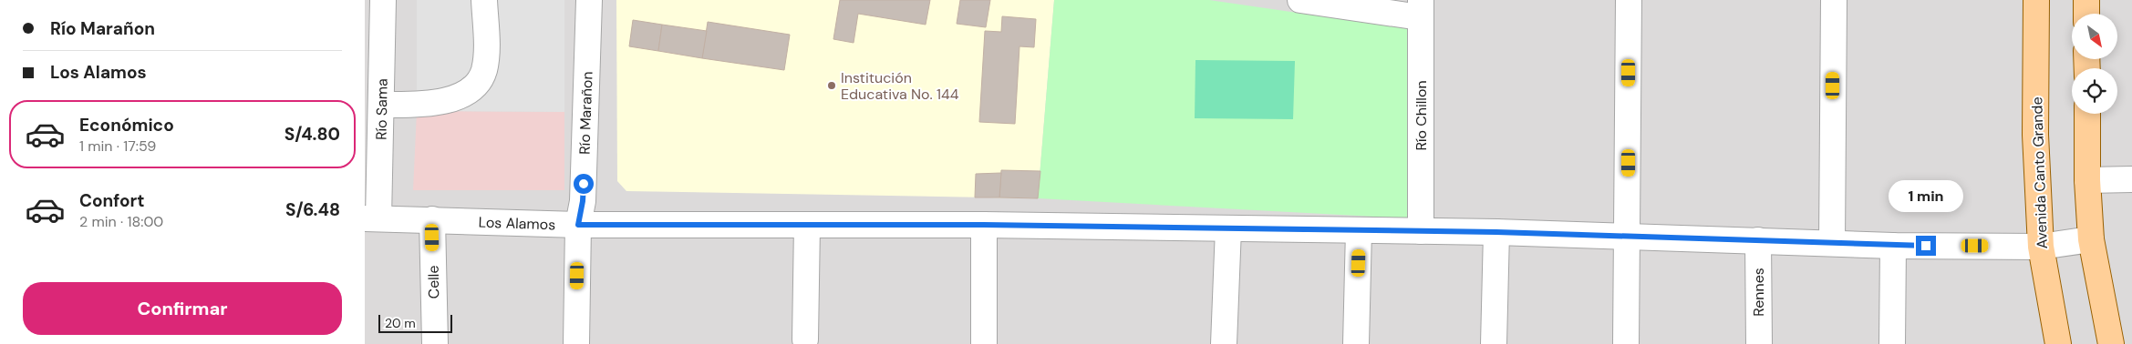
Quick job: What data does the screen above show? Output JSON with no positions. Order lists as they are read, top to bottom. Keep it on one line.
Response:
{"streets":{"main road":["Avenida Canto Grande"],"street":["Río Sama","Río Marañon","Río Chillon","Los Alamos","Celle","Rennes"]},"crossings":[["Río Sama","Los Alamos"],["Río Marañon","Los Alamos"],["Río Chillon","Los Alamos"],["Avenida Canto Grande","Los Alamos"],["Los Alamos","Celle"],["Los Alamos","Rennes"]],"places":["Institución Educativa No. 144"],"scale_bar":"20 m","north":"bottom right","page":{"banner":["Río Marañon","Los Alamos"],"list":[{"name":"Económico","note":"1 min · 17:59","value":"S/4.80"},{"name":"Confort","note":"2 min · 18:00","value":"S/6.48"}],"bubble":"1 min","buttons":"Confirmar","scale":"20 m"}}
